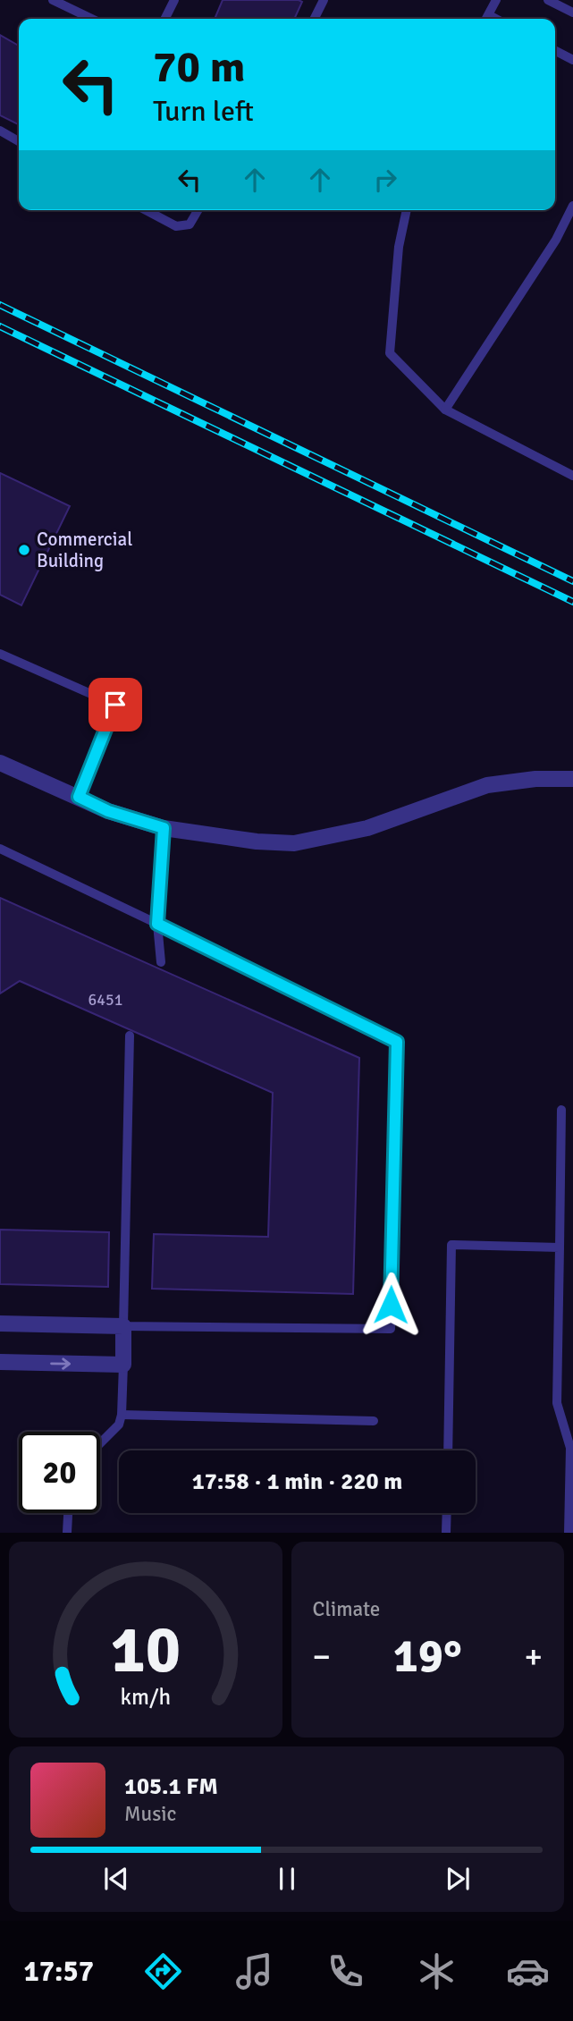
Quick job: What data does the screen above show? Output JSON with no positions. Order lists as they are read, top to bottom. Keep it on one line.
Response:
{"places":["Commercial Building"],"house_numbers":["6451"],"page":{"turn":["70 m","Turn left"],"limit":"20","trip":"17:58 · 1 min · 220 m","tile":"Climate","heat":["−","19°","+"],"song":["105.1 FM","Music"],"tabs":"17:57","gauge":["10","km/h"]}}
